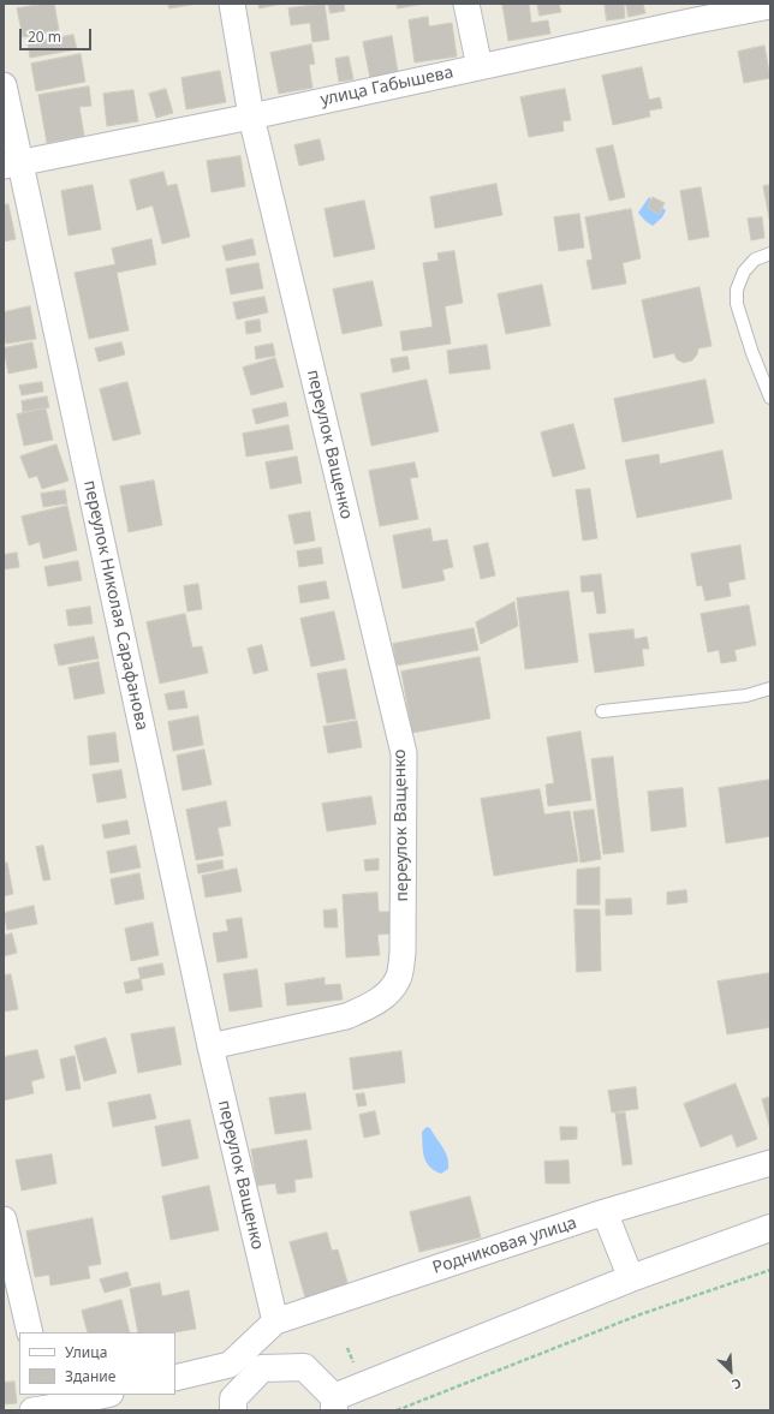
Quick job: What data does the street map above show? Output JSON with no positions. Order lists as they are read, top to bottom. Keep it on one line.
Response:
{"streets":{"street":["улица Габышева","переулок Ващенко","переулок Николая Сарафанова","Родниковая улица"]},"crossings":[["улица Габышева","переулок Ващенко"],["улица Габышева","переулок Николая Сарафанова"],["переулок Ващенко","переулок Николая Сарафанова"],["переулок Ващенко","Родниковая улица"]],"legend":["Улица","Здание"],"scale_bar":"20 m","north":"bottom right"}
